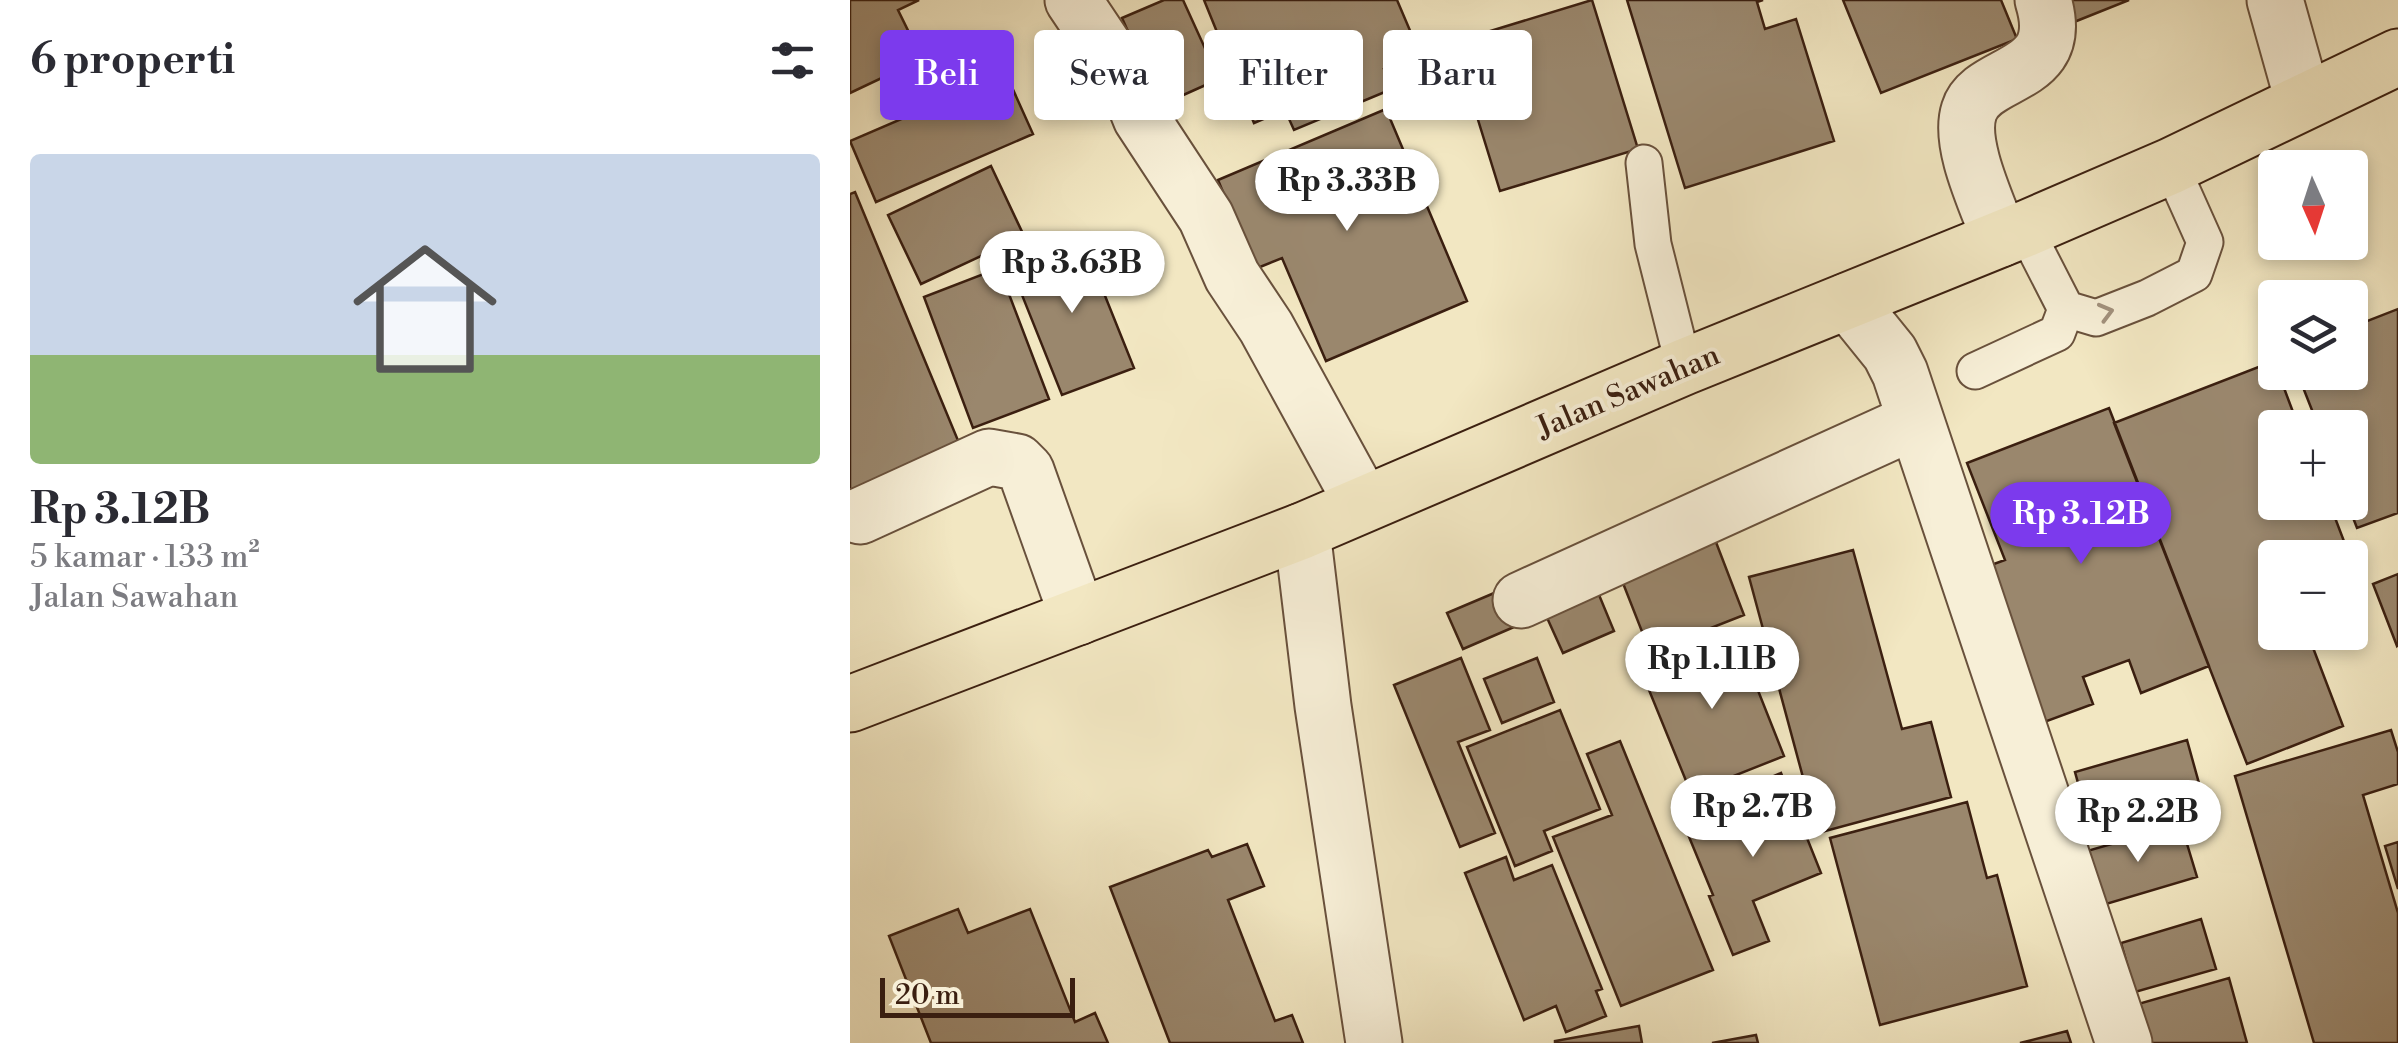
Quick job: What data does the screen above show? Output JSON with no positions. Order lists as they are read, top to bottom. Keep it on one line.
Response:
{"streets":{"main road":["Jalan Sawahan"]},"scale_bar":"20 m","north":"bottom","page":{"heading":"6 properti","chip":["Beli","Sewa","Filter","Baru"],"list":[{"name":"Rp 3.12B","note":"5 kamar · 133 m² · Jalan Sawahan"}],"price":["Rp 3.33B","Rp 3.63B","Rp 3.12B","Rp 1.11B","Rp 2.7B","Rp 2.2B"],"map_buttons":["+","−"],"scale":"20 m"}}
